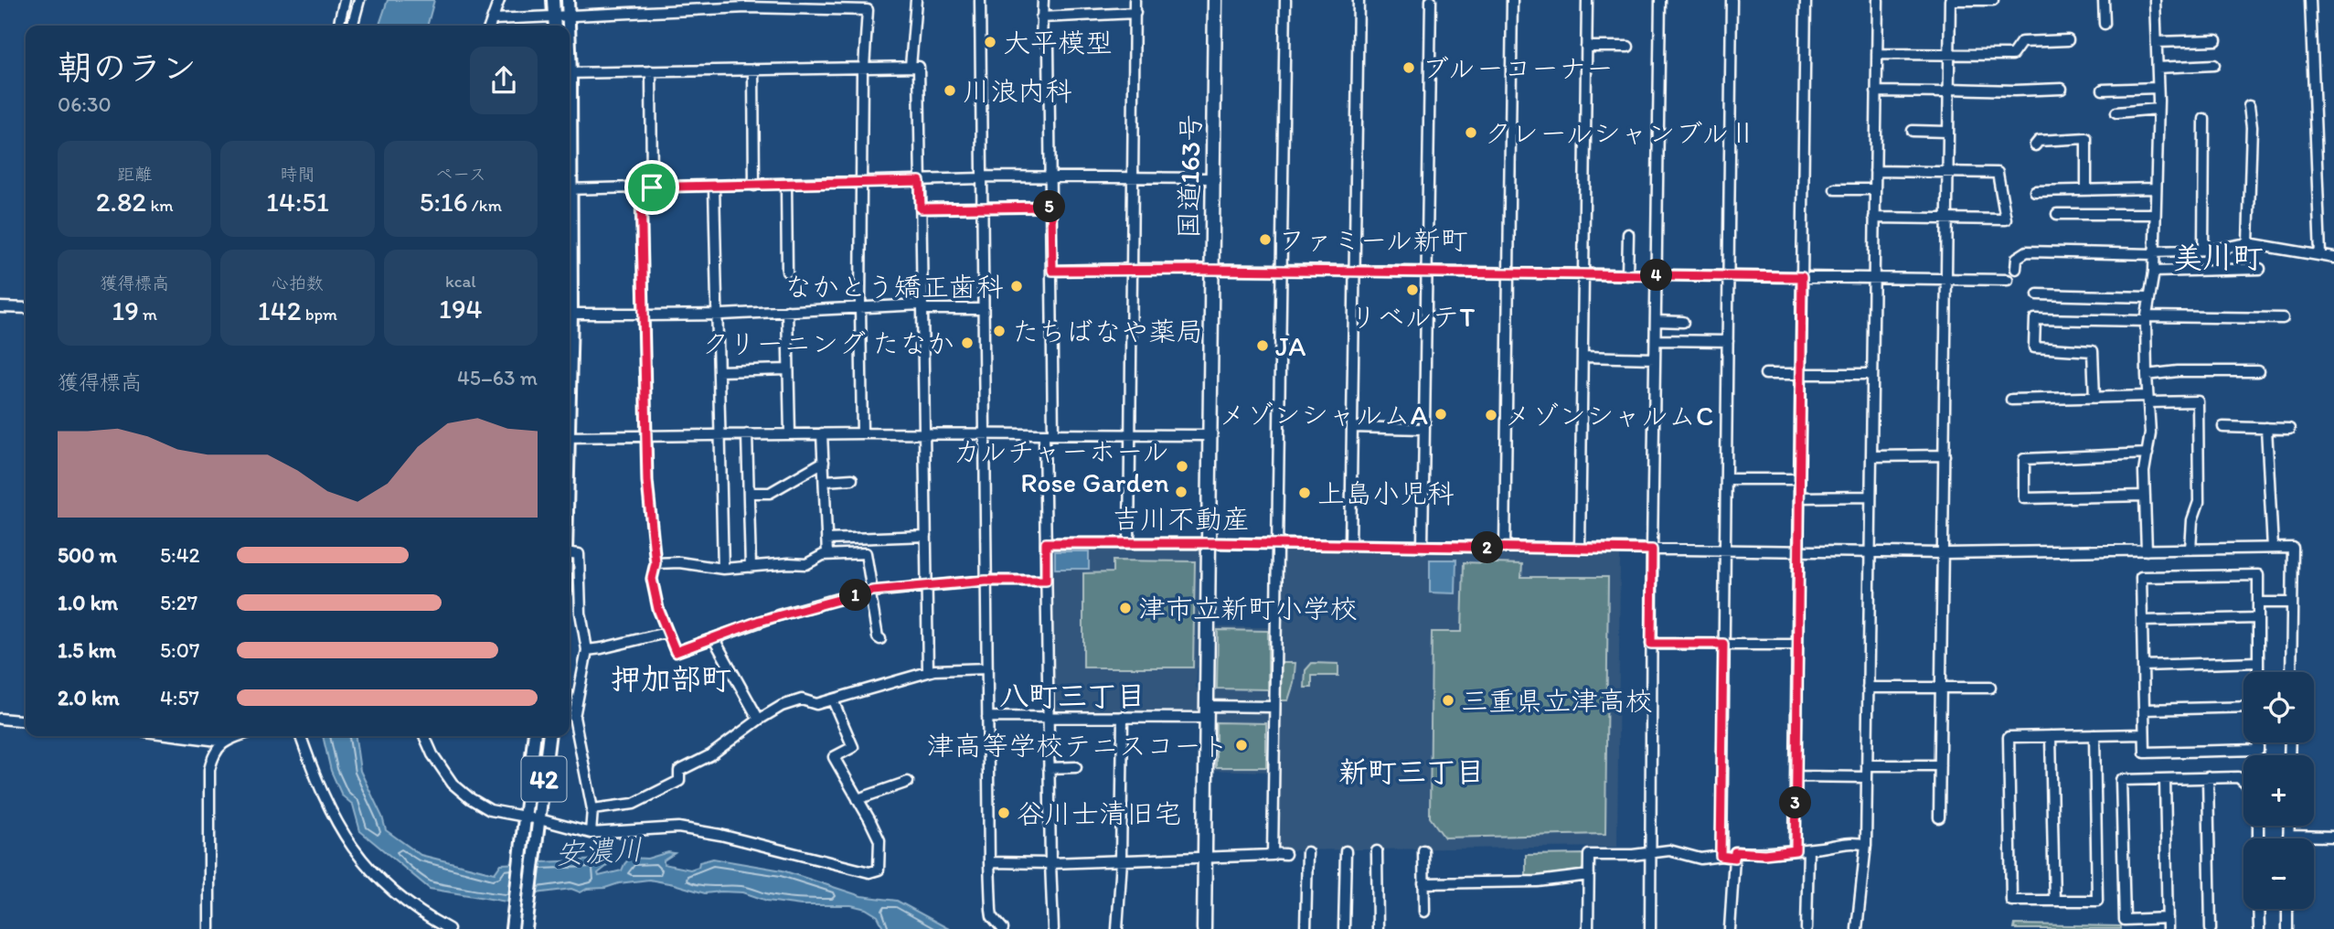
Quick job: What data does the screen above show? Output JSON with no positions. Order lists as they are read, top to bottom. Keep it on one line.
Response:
{"streets":{"highway":["国道163号"],"main road":["42"]},"districts":["美川町","押加部町","八町三丁目","新町三丁目"],"water":["安濃川"],"places":["大平模型","ブルーコーナー","川浪内科","クレールシャンブルⅡ","ファミール新町","なかとう矯正歯科","リベルテT","たちばなや薬局","クリーニング たなか","JA","メゾンシャルムA","メゾンシャルムC","カルチャーホール Rose Garden","吉川不動産","上島小児科","津市立新町小学校","三重県立津高校","津高等学校テニスコート","谷川士清旧宅"],"page":{"heading":["朝のラン","06:30"],"stats":[["距離","2.82 km"],["時間","14:51"],["ペース","5:16 /km"],["獲得標高","19 m"],["心拍数","142 bpm"],["kcal","194"]],"pins":["5","4","2","1","3"],"chart":["獲得標高","45–63 m"],"list":[{"name":"500 m","note":"5:42"},{"name":"1.0 km","note":"5:27"},{"name":"1.5 km","note":"5:07"},{"name":"2.0 km","note":"4:57"}],"map_buttons":["+","−"]}}
